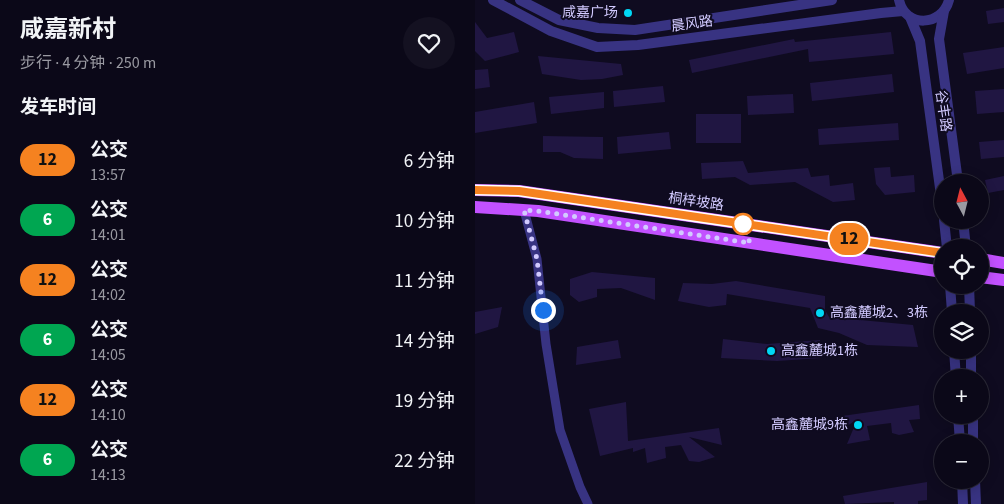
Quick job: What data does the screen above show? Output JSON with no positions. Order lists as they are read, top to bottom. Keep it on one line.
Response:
{"streets":{"main road":["桐梓坡路"],"street":["晨风路","谷丰路"]},"crossings":[["晨风路","谷丰路"]],"places":["咸嘉广场","高鑫麓城2、3栋","高鑫麓城1栋","高鑫麓城9栋"],"lines":["bus line 12"],"north":"top","page":{"heading":[["咸嘉新村","步行 · 4 分钟 · 250 m"],"发车时间"],"on_map":"12","list":[{"mark":"12","name":"公交","note":"13:57","value":"6 分钟"},{"mark":"6","name":"公交","note":"14:01","value":"10 分钟"},{"mark":"12","name":"公交","note":"14:02","value":"11 分钟"},{"mark":"6","name":"公交","note":"14:05","value":"14 分钟"},{"mark":"12","name":"公交","note":"14:10","value":"19 分钟"},{"mark":"6","name":"公交","note":"14:13","value":"22 分钟"}],"map_buttons":["+","−"]}}
